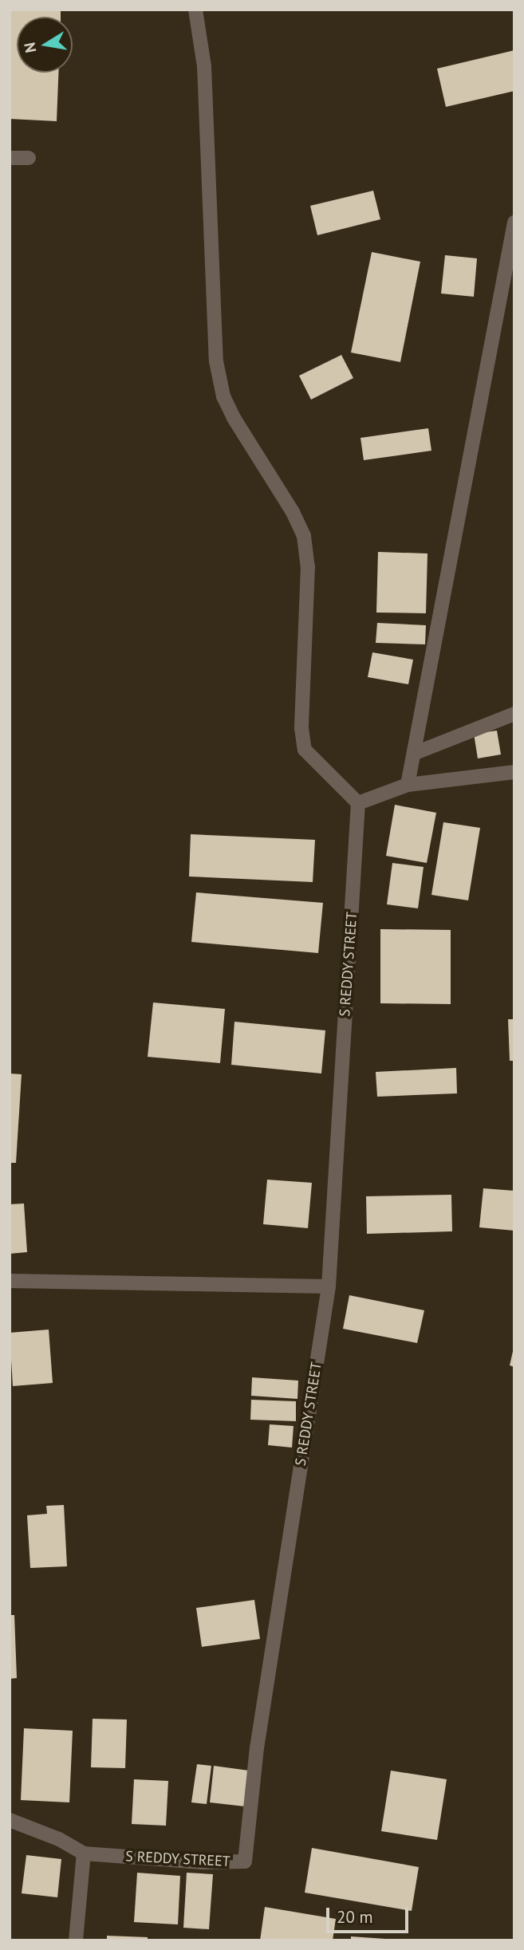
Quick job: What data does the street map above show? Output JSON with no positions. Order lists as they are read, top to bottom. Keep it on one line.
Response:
{"streets":{"street":["S REDDY STREET"]},"scale_bar":"20 m","north":"left"}
